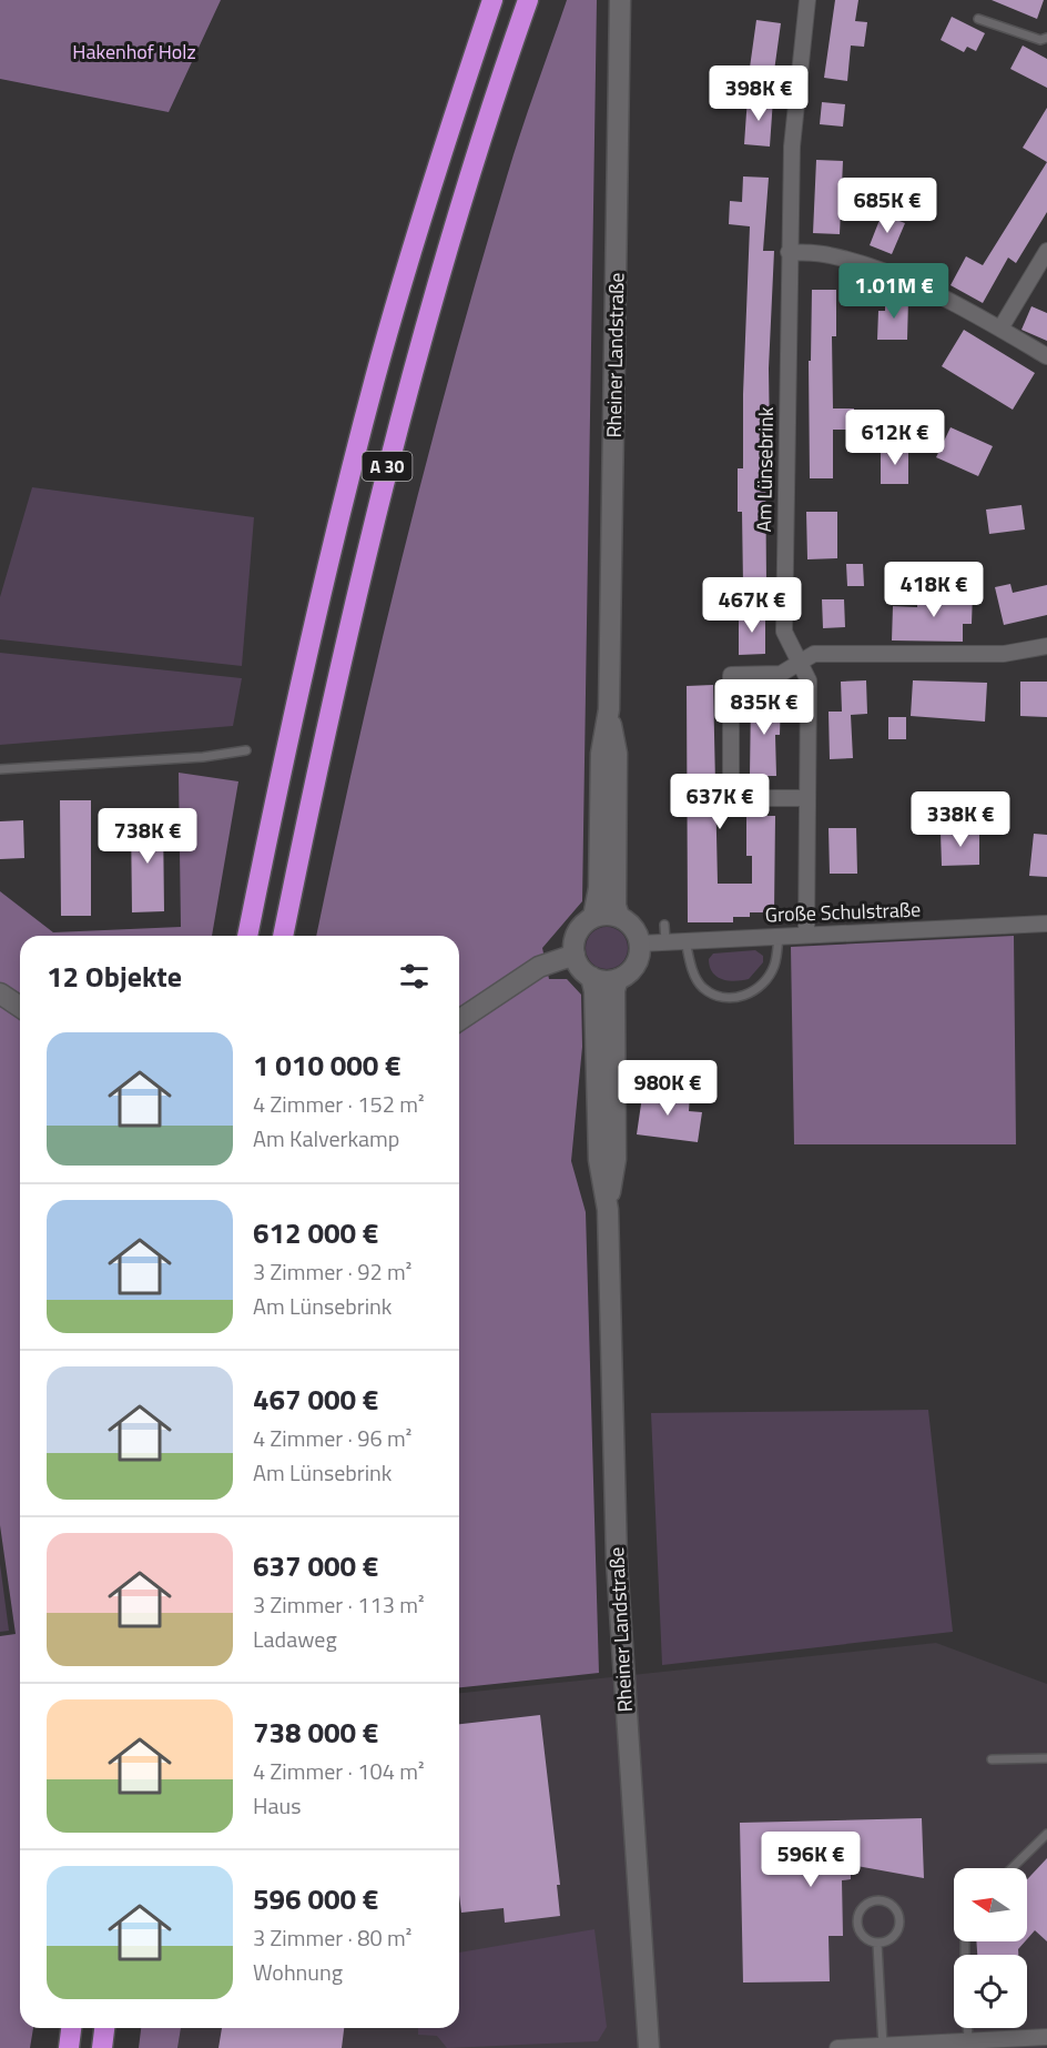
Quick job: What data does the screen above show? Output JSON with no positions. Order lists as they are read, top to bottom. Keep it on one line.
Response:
{"streets":{"highway":["A 30"],"street":["Rheiner Landstraße","Am Lünsebrink","Große Schulstraße"]},"crossings":[["Rheiner Landstraße","Große Schulstraße"],["Am Lünsebrink","Große Schulstraße"]],"parks":["Hakenhof Holz"],"north":"left","page":{"price":["398K €","685K €","1.01M €","612K €","418K €","467K €","835K €","637K €","338K €","738K €","980K €","596K €"],"heading":"12 Objekte","list":[{"name":"1 010 000 €","note":"4 Zimmer · 152 m² · Am Kalverkamp"},{"name":"612 000 €","note":"3 Zimmer · 92 m² · Am Lünsebrink"},{"name":"467 000 €","note":"4 Zimmer · 96 m² · Am Lünsebrink"},{"name":"637 000 €","note":"3 Zimmer · 113 m² · Ladaweg"},{"name":"738 000 €","note":"4 Zimmer · 104 m² · Haus"},{"name":"596 000 €","note":"3 Zimmer · 80 m² · Wohnung"}]}}
